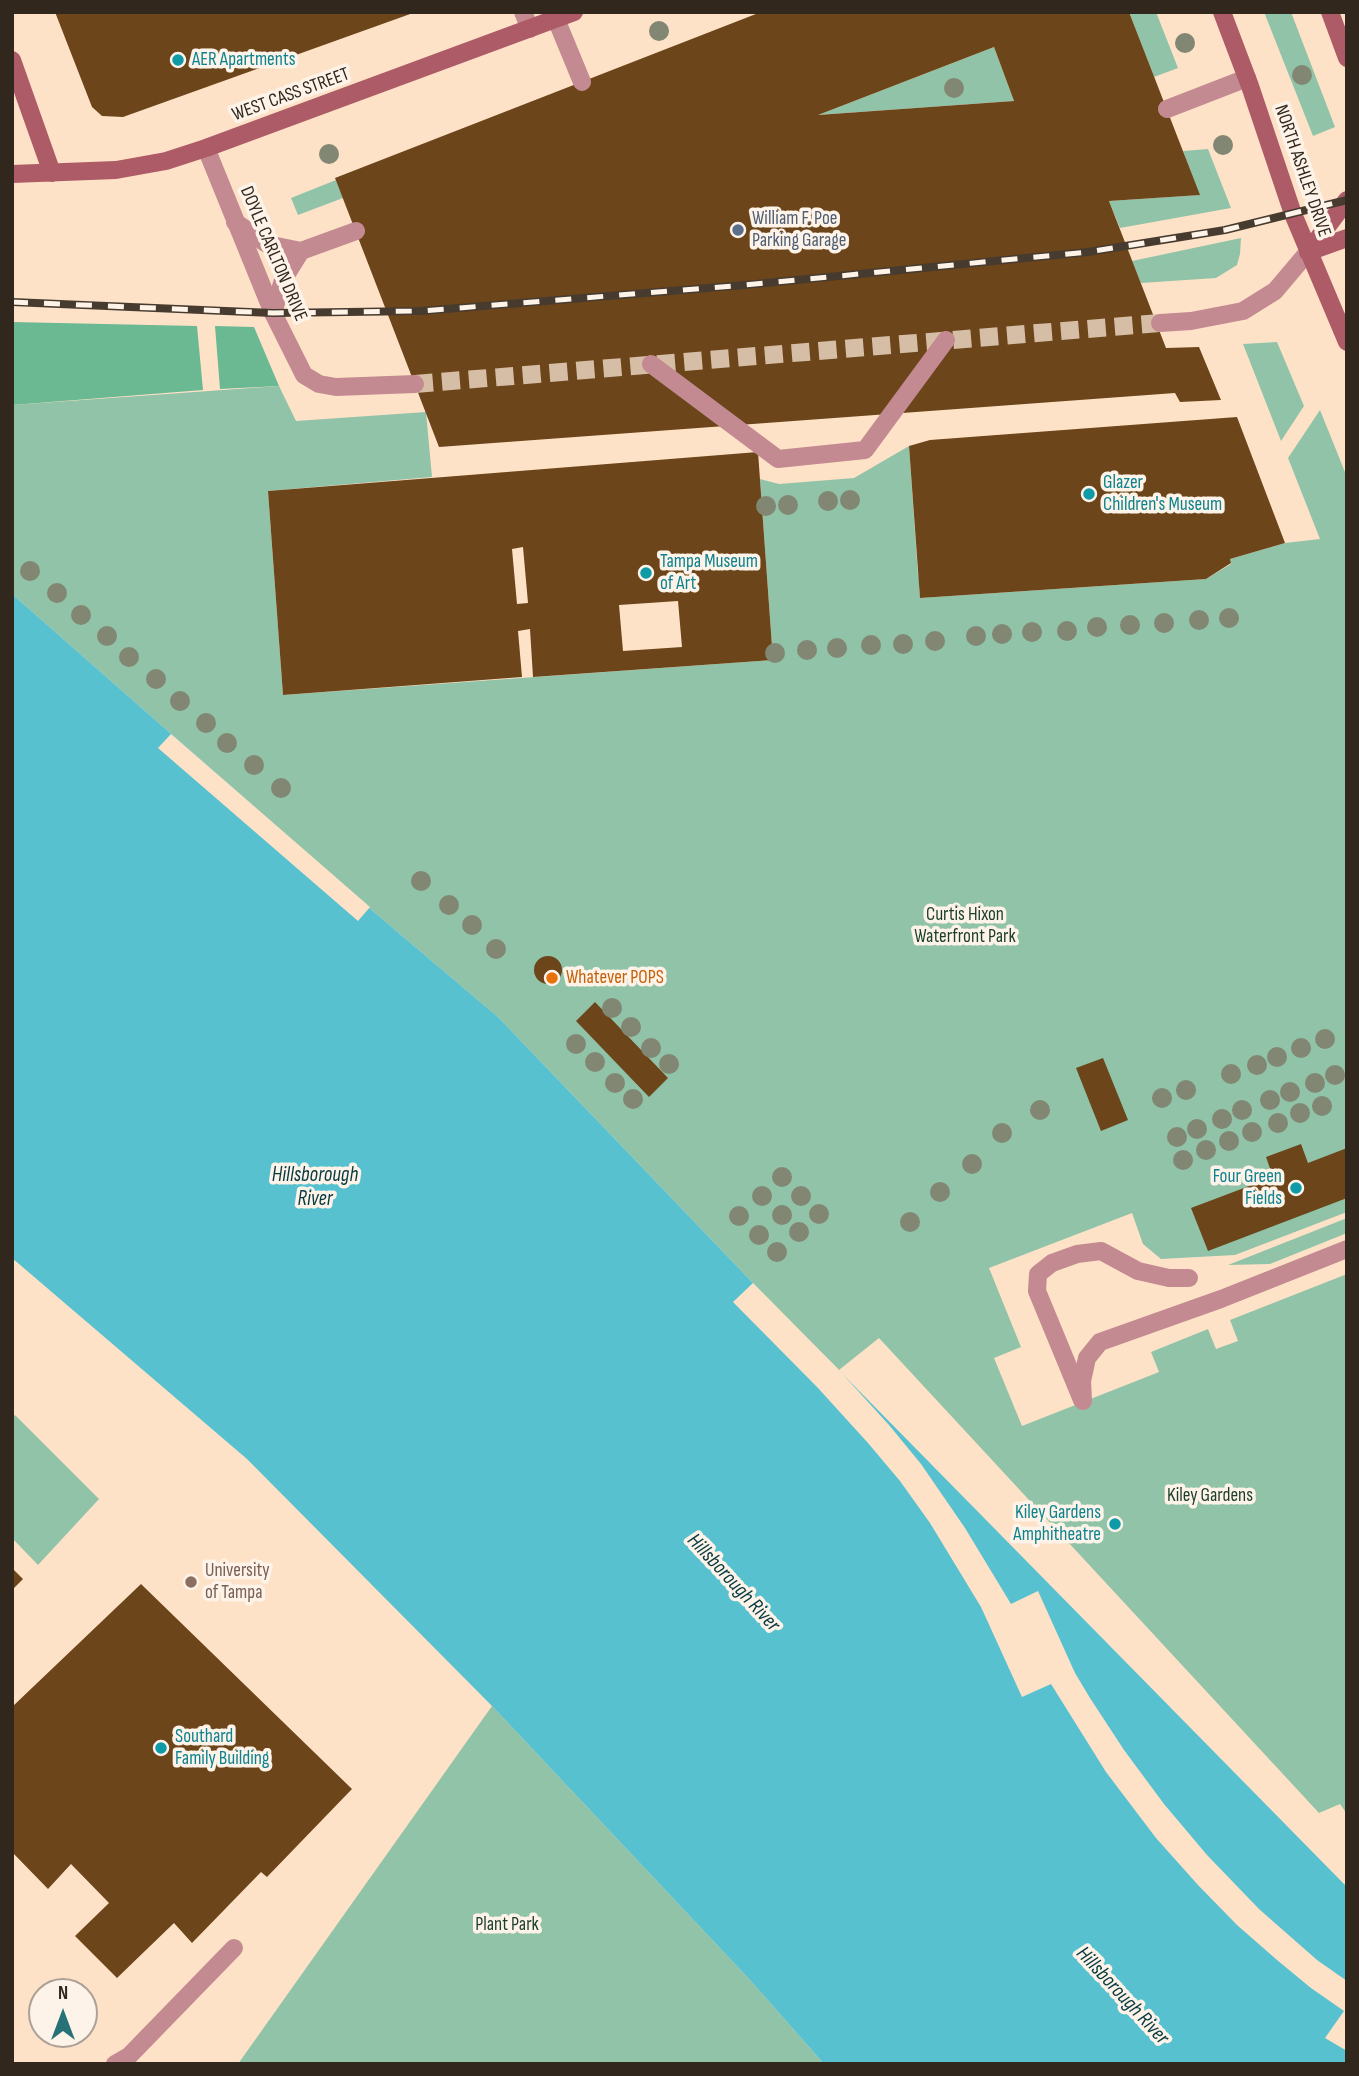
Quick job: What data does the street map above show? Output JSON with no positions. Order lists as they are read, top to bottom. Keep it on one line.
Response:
{"streets":{"street":["WEST CASS STREET","NORTH ASHLEY DRIVE","DOYLE CARLTON DRIVE"]},"crossings":[["WEST CASS STREET","DOYLE CARLTON DRIVE"]],"water":["Hillsborough River"],"parks":["Curtis Hixon Waterfront Park","Kiley Gardens","Plant Park"],"places":["AER Apartments","William F. Poe Parking Garage","Glazer Children's Museum","Tampa Museum of Art","Whatever POPS","Four Green Fields","Kiley Gardens Amphitheatre","University of Tampa","Southard Family Building"],"north":"top"}
